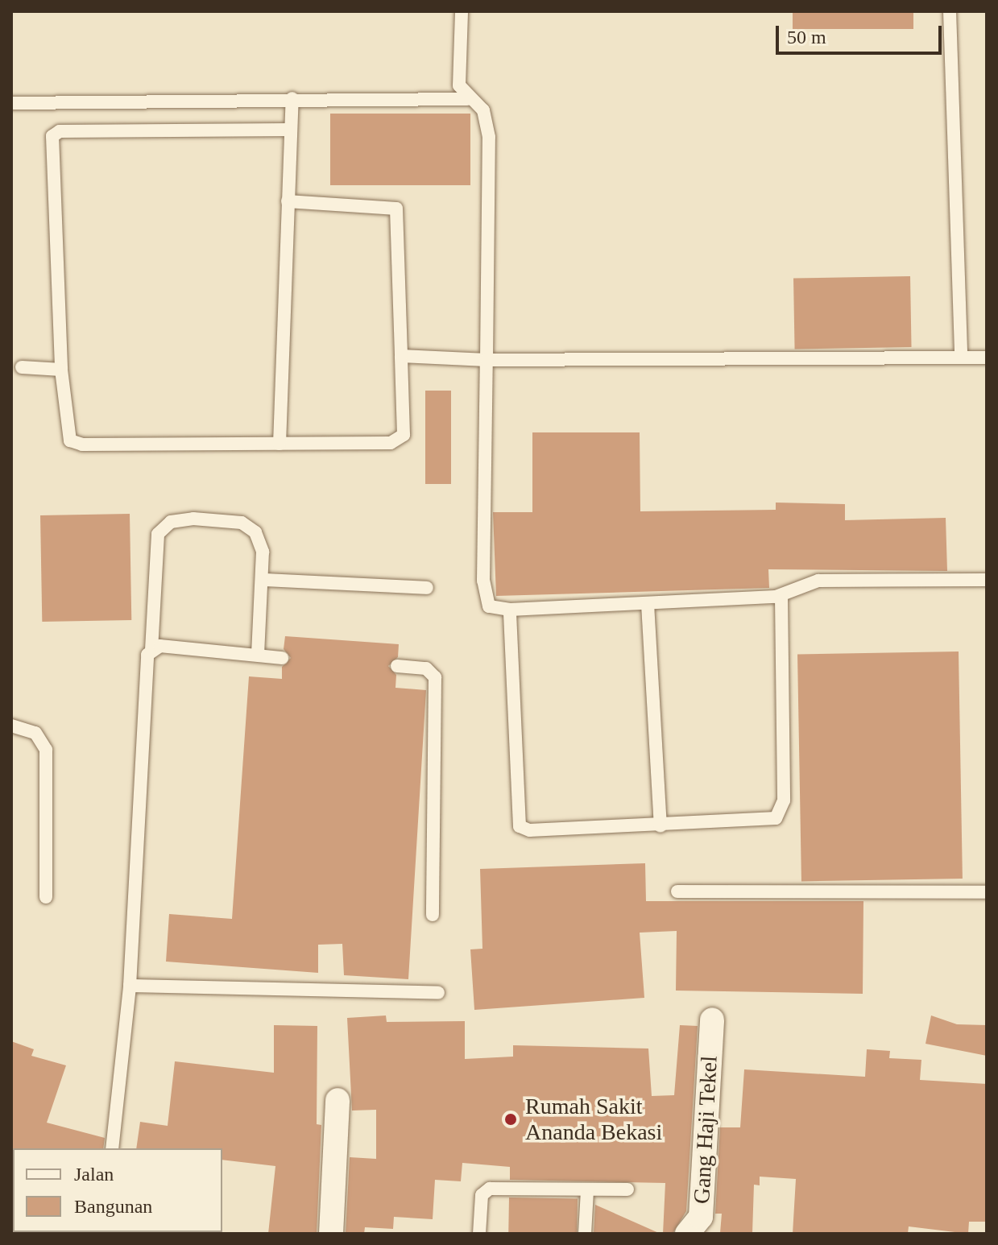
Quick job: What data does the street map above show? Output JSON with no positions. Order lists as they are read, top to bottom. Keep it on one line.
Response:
{"streets":{"street":["Gang Haji Tekel"]},"places":["Rumah Sakit Ananda Bekasi"],"legend":["Jalan","Bangunan"],"scale_bar":"50 m"}
